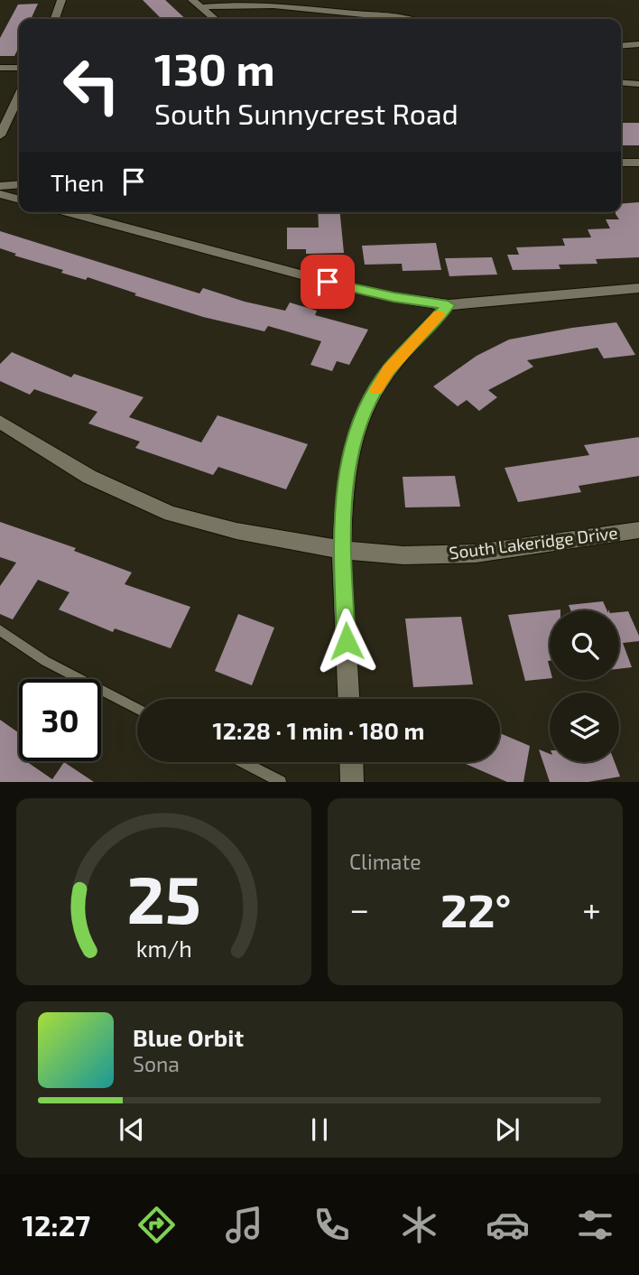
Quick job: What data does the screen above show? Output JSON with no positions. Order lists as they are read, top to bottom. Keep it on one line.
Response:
{"streets":{"street":["South Lakeridge Drive"]},"page":{"turn":["130 m","South Sunnycrest Road"],"then":"Then","limit":"30","trip":"12:28 · 1 min · 180 m","tile":"Climate","heat":["−","22°","+"],"song":["Blue Orbit","Sona"],"tabs":"12:27","gauge":["25","km/h"]}}
